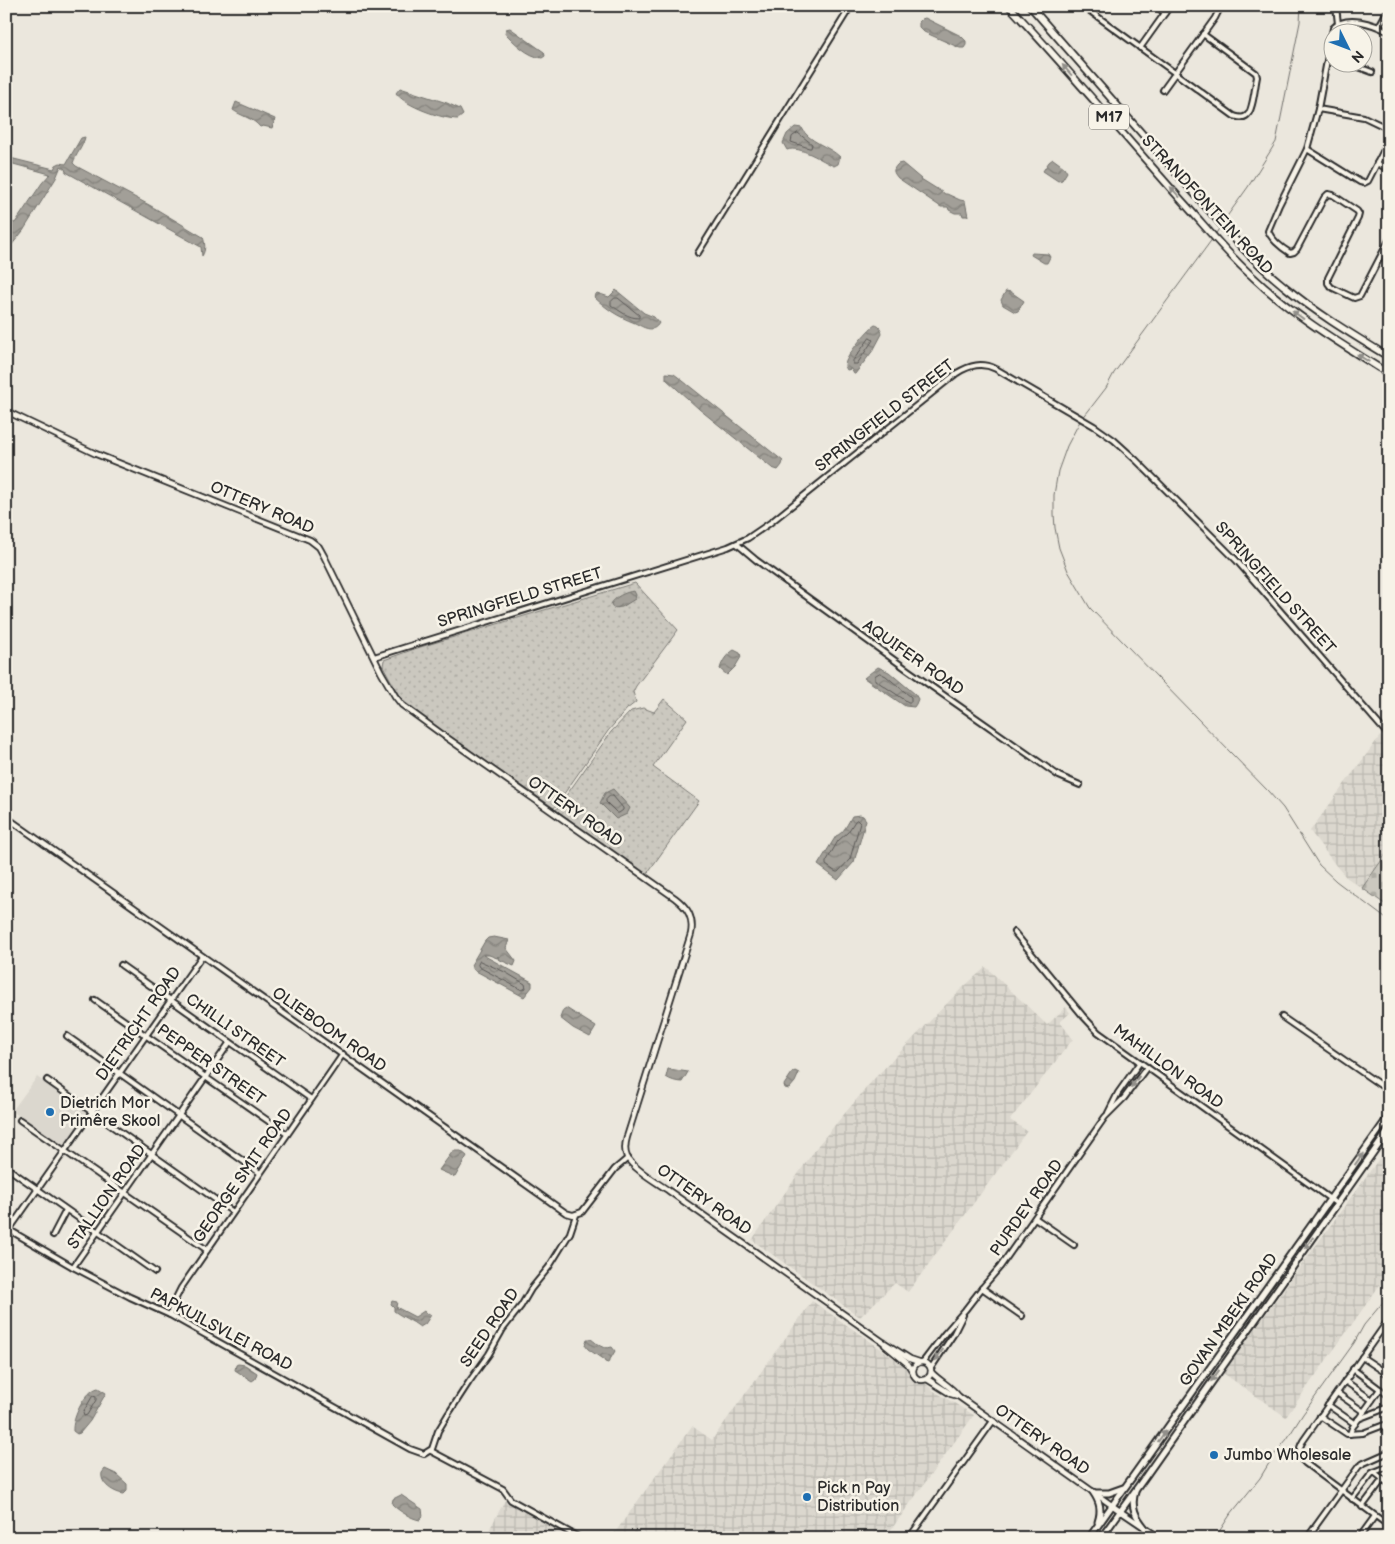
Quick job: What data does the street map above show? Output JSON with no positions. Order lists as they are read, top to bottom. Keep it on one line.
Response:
{"streets":{"main road":["M17","STRANDFONTEIN ROAD","GOVAN MBEKI ROAD"],"street":["SPRINGFIELD STREET","OTTERY ROAD","AQUIFER ROAD","DIETRICHT ROAD","OLIEBOOM ROAD","CHILLI STREET","PEPPER STREET","MAHILLON ROAD","GEORGE SMIT ROAD","STALLION ROAD","PURDEY ROAD","SEED ROAD","PAPKUILSVLEI ROAD"]},"crossings":[["SPRINGFIELD STREET","OTTERY ROAD"],["SPRINGFIELD STREET","AQUIFER ROAD"],["OTTERY ROAD","PURDEY ROAD"],["OTTERY ROAD","GOVAN MBEKI ROAD"],["DIETRICHT ROAD","OLIEBOOM ROAD"],["DIETRICHT ROAD","CHILLI STREET"],["DIETRICHT ROAD","PEPPER STREET"],["DIETRICHT ROAD","PAPKUILSVLEI ROAD"],["OLIEBOOM ROAD","GEORGE SMIT ROAD"],["OLIEBOOM ROAD","SEED ROAD"],["CHILLI STREET","GEORGE SMIT ROAD"],["CHILLI STREET","STALLION ROAD"],["PEPPER STREET","GEORGE SMIT ROAD"],["PEPPER STREET","STALLION ROAD"],["MAHILLON ROAD","PURDEY ROAD"],["MAHILLON ROAD","GOVAN MBEKI ROAD"],["GEORGE SMIT ROAD","PAPKUILSVLEI ROAD"],["STALLION ROAD","PAPKUILSVLEI ROAD"],["SEED ROAD","PAPKUILSVLEI ROAD"]],"places":["Dietrich Mor Primêre Skool","Jumbo Wholesale","Pick n Pay Distribution"],"north":"bottom right"}
